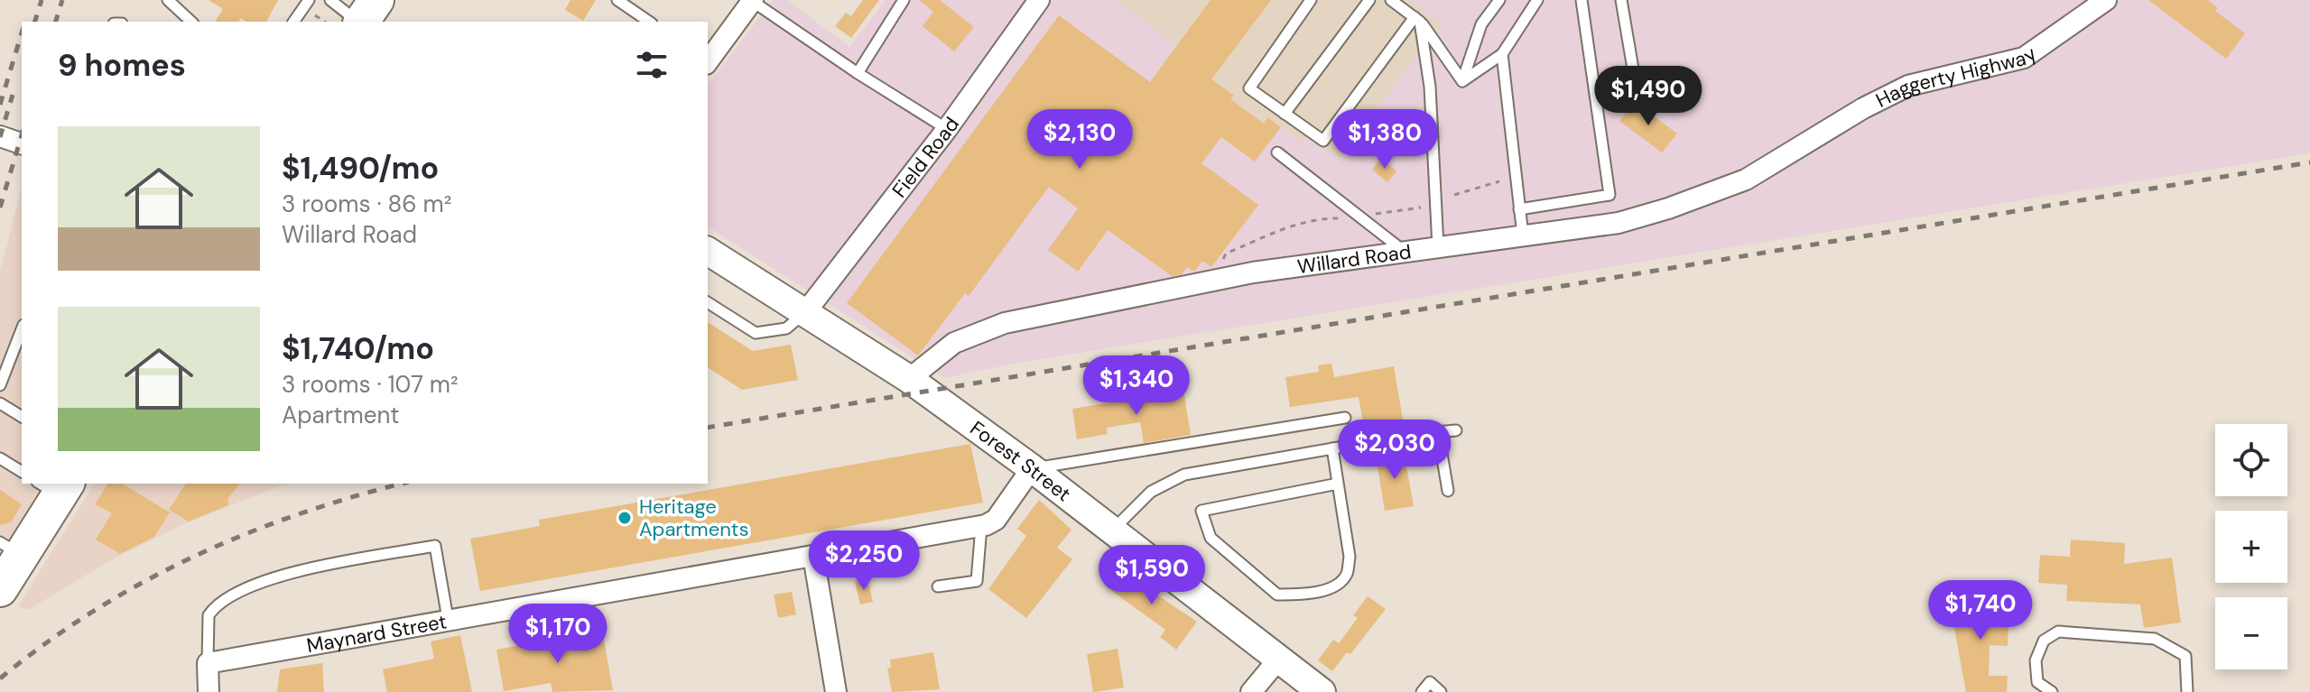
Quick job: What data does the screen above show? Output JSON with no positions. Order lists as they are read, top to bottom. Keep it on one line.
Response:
{"streets":{"main road":["Forest Street"],"street":["Haggerty Highway","Field Road","Willard Road","Maynard Street"]},"crossings":[["Haggerty Highway","Willard Road"],["Field Road","Forest Street"],["Willard Road","Forest Street"]],"places":["Heritage Apartments"],"page":{"heading":"9 homes","price":["$1,490","$2,130","$1,380","$1,340","$2,030","$2,250","$1,590","$1,740","$1,170"],"list":[{"name":"$1,490/mo","note":"3 rooms · 86 m² · Willard Road"},{"name":"$1,740/mo","note":"3 rooms · 107 m² · Apartment"}],"map_buttons":["+","−"]}}
